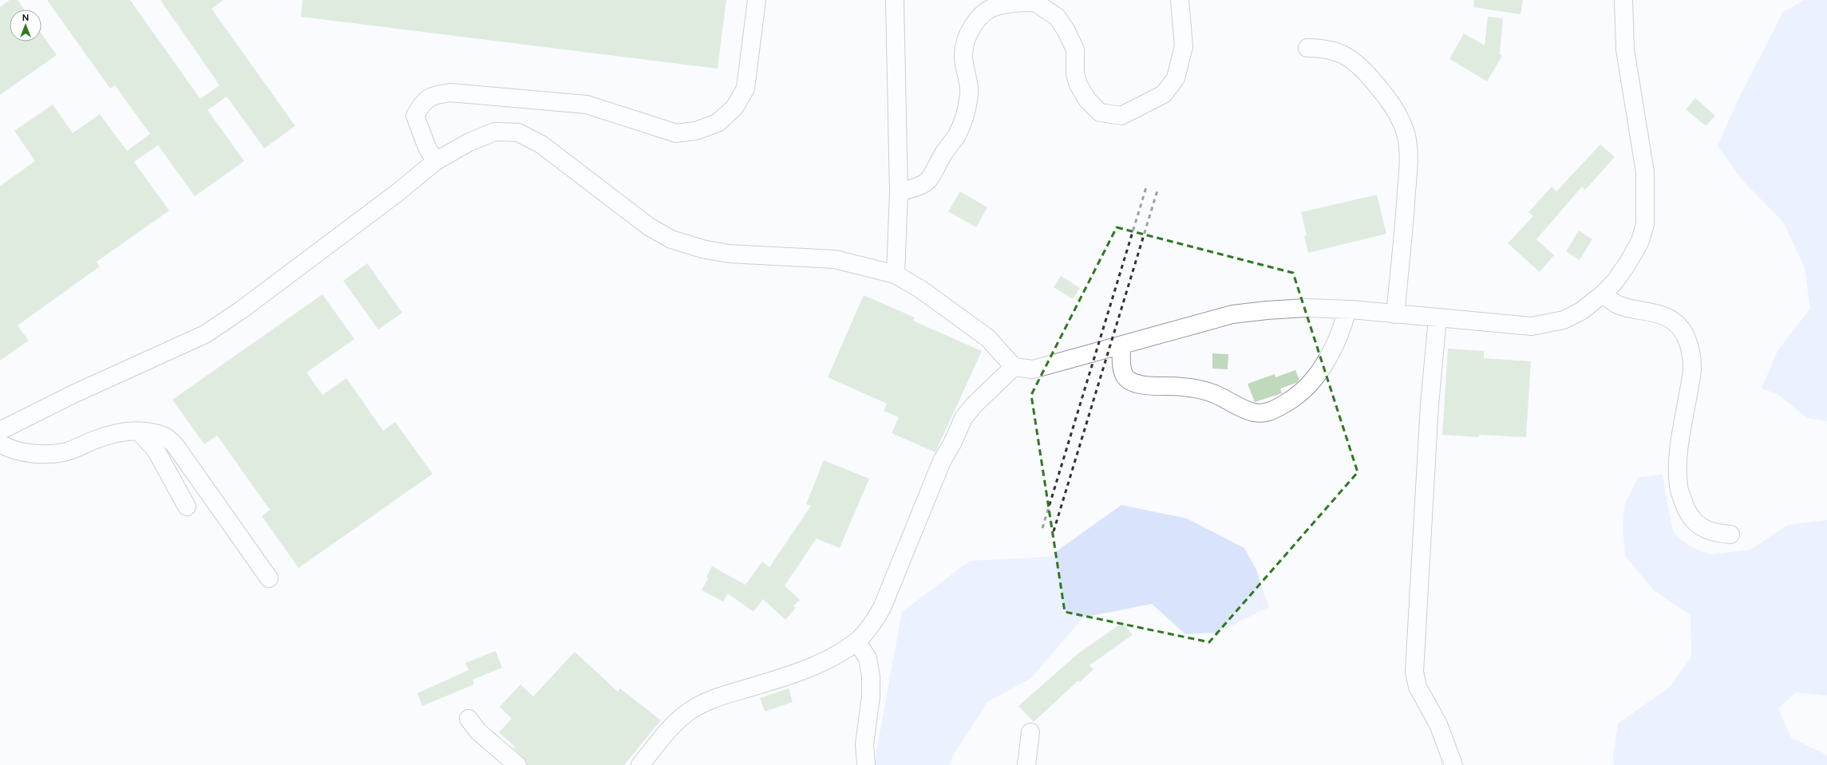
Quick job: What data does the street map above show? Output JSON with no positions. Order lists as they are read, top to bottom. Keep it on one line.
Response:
{"north":"top"}
